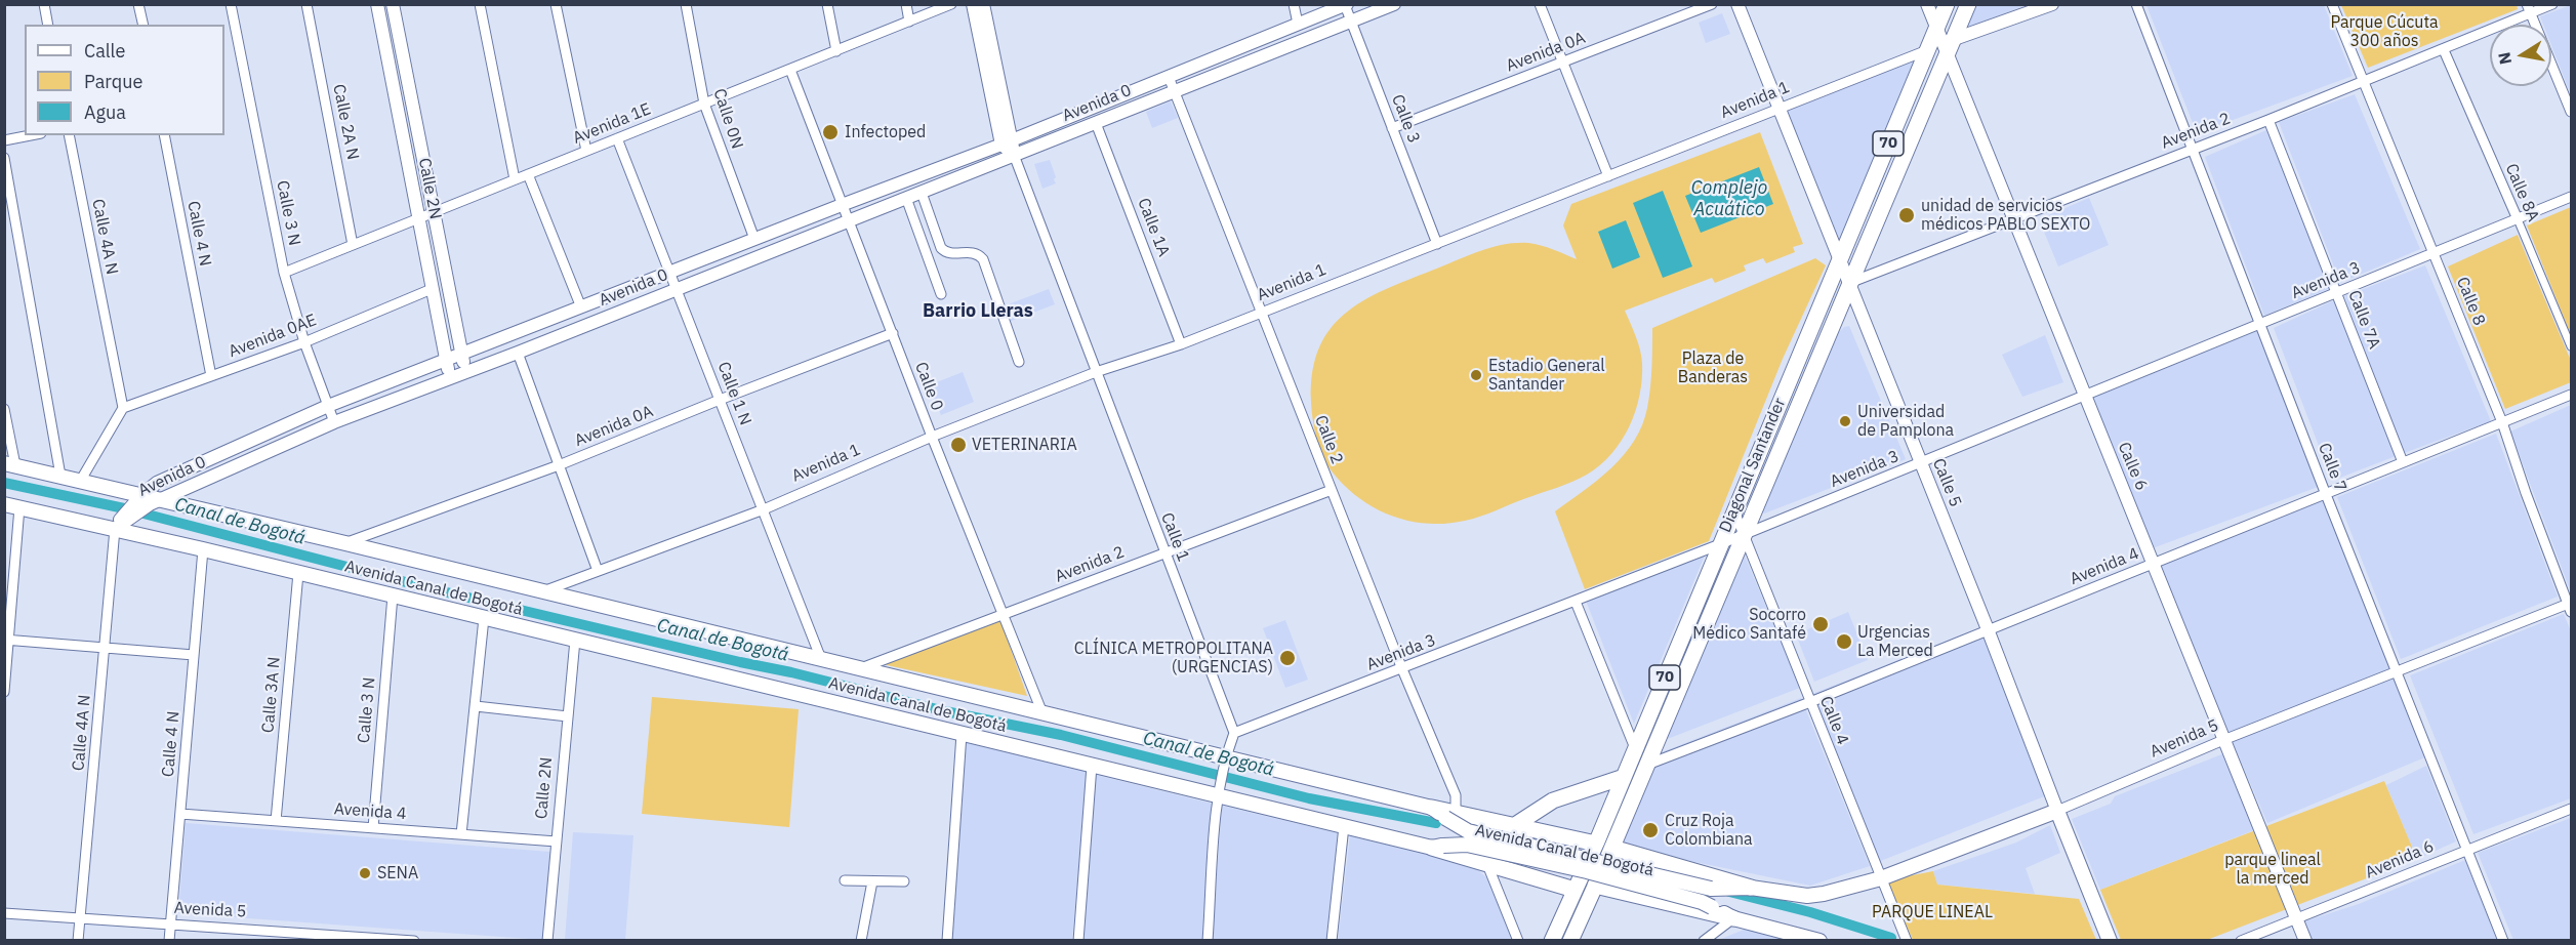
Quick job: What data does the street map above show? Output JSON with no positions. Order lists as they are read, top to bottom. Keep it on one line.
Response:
{"streets":{"main road":["70","Diagonal Santander","Calle 5","Avenida Canal de Bogotá","Avenida 5"],"street":["Avenida 0A","Avenida 1","Avenida 0","Calle 0N","Calle 3","Calle 2A N","Avenida 1E","Avenida 2","Calle 2N","Calle 8A","Calle 3 N","Calle 1A","Calle 4 N","Calle 4A N","Avenida 3","Calle 8","Calle 7A","Avenida 0AE","Calle 0","Calle 1 N","Calle 2","Calle 6","Calle 7","Calle 1","Avenida 4","Calle 3A N","Calle 4","Avenida 6"]},"crossings":[["Avenida 0A","Calle 3"],["Avenida 0A","Calle 0"],["Avenida 0A","Calle 1 N"],["Avenida 0A","Avenida Canal de Bogotá"],["Avenida 1","Calle 3"],["Avenida 1","Calle 1A"],["Avenida 1","Calle 0"],["Avenida 1","Calle 1 N"],["Avenida 1","Calle 2"],["Avenida 1","Diagonal Santander"],["Avenida 1","Calle 5"],["Avenida 1","Calle 1"],["Avenida 1","Avenida Canal de Bogotá"],["Avenida 0","Calle 0N"],["Avenida 0","Calle 3"],["Avenida 0","Calle 2N"],["Avenida 0","Calle 3 N"],["Avenida 0","Calle 1A"],["Avenida 0","Calle 4A N"],["Avenida 0","Calle 0"],["Avenida 0","Calle 1 N"],["Avenida 0","Calle 2"],["Avenida 0","Calle 1"],["Avenida 0","Avenida Canal de Bogotá"],["Calle 0N","Avenida 1E"],["Calle 2A N","Avenida 1E"],["Avenida 1E","Calle 2N"],["Avenida 1E","Calle 3 N"],["Avenida 1E","Calle 0"],["Avenida 1E","Calle 1 N"],["Avenida 2","Calle 8A"],["Avenida 2","Calle 8"],["Avenida 2","Calle 7A"],["Avenida 2","Calle 0"],["Avenida 2","Calle 2"],["Avenida 2","Diagonal Santander"],["Avenida 2","Calle 6"],["Avenida 2","Calle 7"],["Avenida 2","Calle 5"],["Avenida 2","Calle 1"],["Avenida 2","Avenida Canal de Bogotá"],["Calle 2N","Avenida 0AE"],["Calle 2N","Avenida 4"],["Calle 2N","Avenida Canal de Bogotá"],["Calle 8A","Avenida 3"],["Calle 3 N","Avenida 0AE"],["Calle 3 N","Avenida 4"],["Calle 3 N","Avenida Canal de Bogotá"],["Calle 4 N","Avenida 0AE"],["Calle 4 N","Avenida 4"],["Calle 4 N","Avenida Canal de Bogotá"],["Calle 4 N","Avenida 5"],["Calle 4A N","Avenida 0AE"],["Calle 4A N","Avenida Canal de Bogotá"],["Calle 4A N","Avenida 5"],["Avenida 3","Calle 8"],["Avenida 3","Calle 7A"],["Avenida 3","Calle 2"],["Avenida 3","Diagonal Santander"],["Avenida 3","Calle 6"],["Avenida 3","Calle 7"],["Avenida 3","Calle 5"],["Avenida 3","Calle 1"],["Avenida 3","Calle 4"],["Calle 8","Avenida 4"],["Calle 8","Avenida 5"],["Calle 7A","Avenida 4"],["Calle 0","Avenida Canal de Bogotá"],["Calle 1 N","Avenida Canal de Bogotá"],["Calle 2","Avenida Canal de Bogotá"],["Diagonal Santander","Calle 6"],["Diagonal Santander","Calle 5"],["Diagonal Santander","Avenida 4"],["Diagonal Santander","Calle 4"],["Calle 6","Avenida 4"],["Calle 6","Avenida 5"],["Calle 6","Avenida 6"],["Calle 7","Avenida 4"],["Calle 7","Avenida 5"],["Calle 7","Avenida 6"],["Calle 5","Avenida 4"],["Calle 5","Avenida 5"],["Avenida 4","Calle 3A N"],["Avenida 4","Calle 4"],["Avenida Canal de Bogotá","Calle 3A N"],["Avenida Canal de Bogotá","Avenida 5"],["Calle 4","Avenida 5"]],"districts":["Barrio Lleras"],"water":["Complejo Acuático","Canal de Bogotá"],"parks":["Parque Cúcuta 300 años","Plaza de Banderas","parque lineal la merced","PARQUE LINEAL"],"places":["Infectoped","unidad de servicios médicos PABLO SEXTO","Estadio General Santander","Universidad de Pamplona","VETERINARIA","Socorro Médico Santafé","Urgencias La Merced","CLÍNICA METROPOLITANA (URGENCIAS)","Cruz Roja Colombiana","SENA"],"legend":["Calle","Parque","Agua"],"north":"left"}
